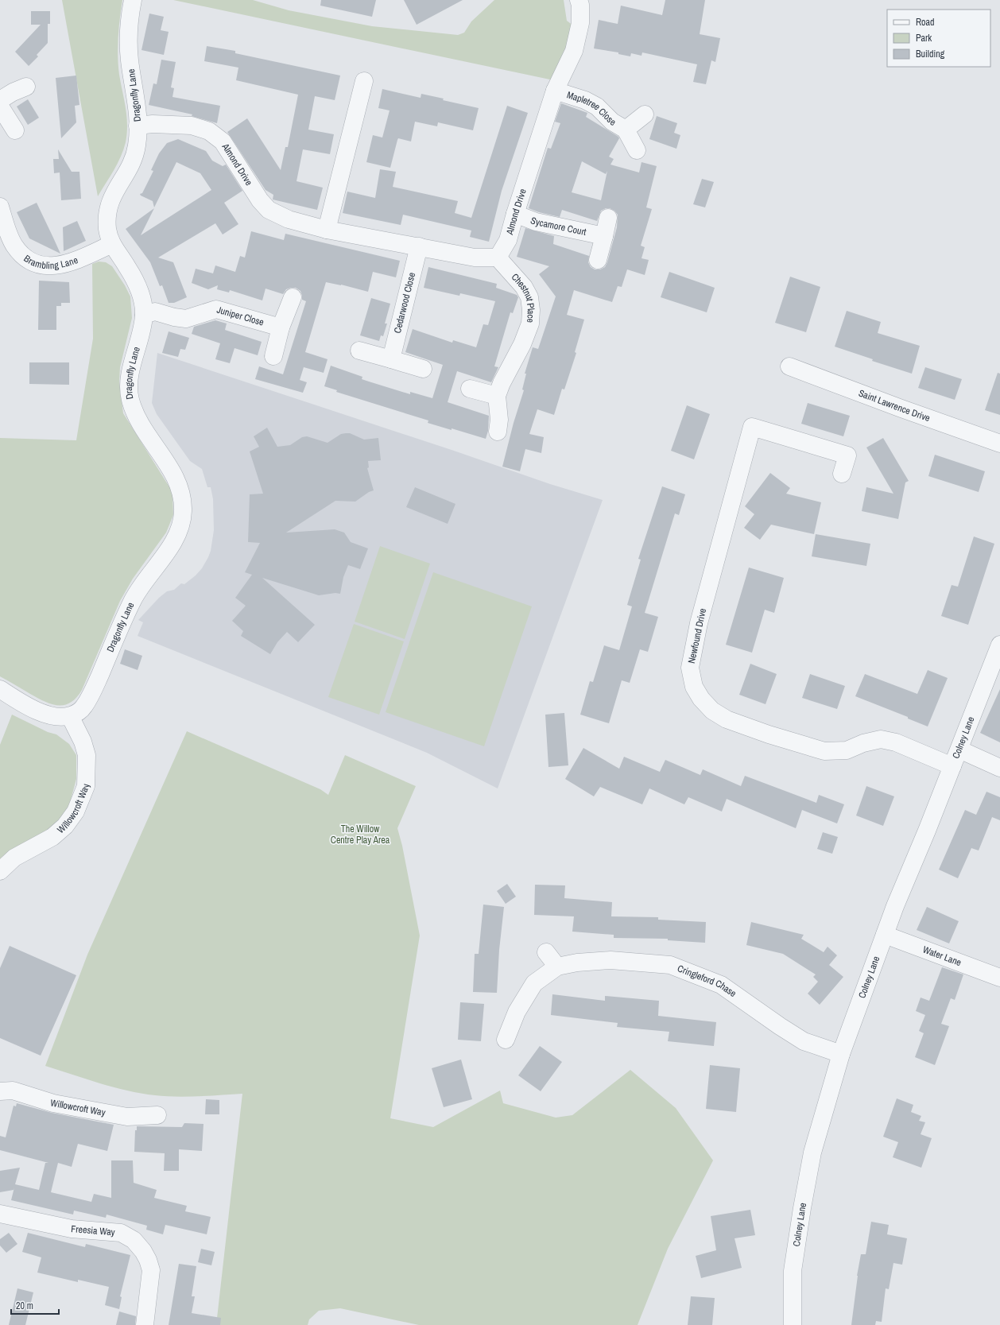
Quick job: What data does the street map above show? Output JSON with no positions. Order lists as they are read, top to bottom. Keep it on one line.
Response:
{"streets":{"street":["Dragonfly Lane","Mapletree Close","Almond Drive","Sycamore Court","Brambling Lane","Chestnut Place","Cedarwood Close","Juniper Close","Saint Lawrence Drive","Newfound Drive","Colney Lane","Willowcroft Way","Water Lane","Cringleford Chase","Freesia Way"]},"crossings":[["Dragonfly Lane","Almond Drive"],["Dragonfly Lane","Brambling Lane"],["Dragonfly Lane","Juniper Close"],["Dragonfly Lane","Willowcroft Way"],["Mapletree Close","Almond Drive"],["Almond Drive","Sycamore Court"],["Almond Drive","Chestnut Place"],["Almond Drive","Cedarwood Close"],["Newfound Drive","Colney Lane"],["Colney Lane","Water Lane"],["Colney Lane","Cringleford Chase"]],"parks":["The Willow Centre Play Area"],"legend":["Road","Park","Building"],"scale_bar":"20 m"}
